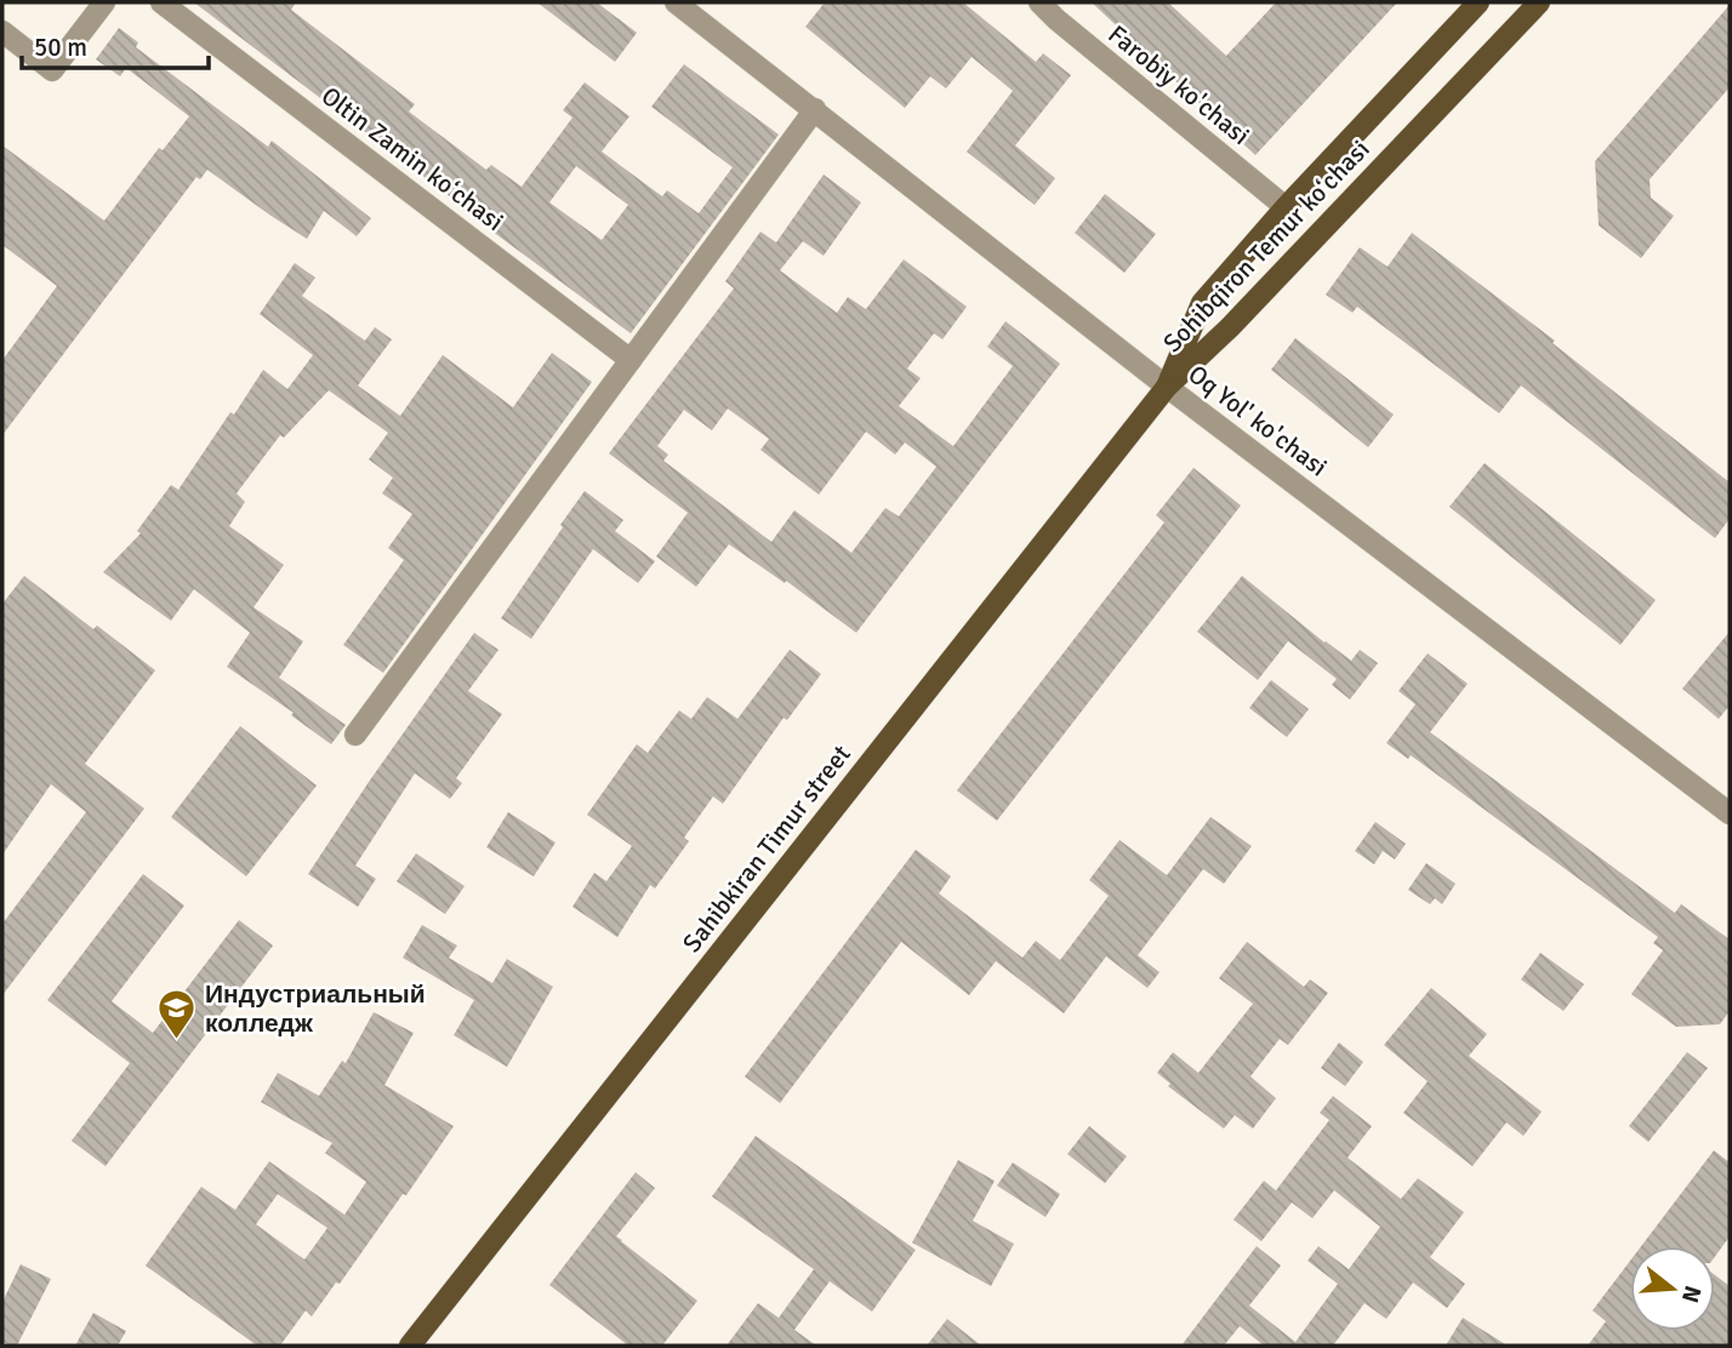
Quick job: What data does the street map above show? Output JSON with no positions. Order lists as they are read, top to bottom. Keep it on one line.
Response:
{"streets":{"main road":["Sohibqiron Temur koʻchasi","Sahibkiran Timur street"],"street":["Farobiy ko'chasi","Oltin Zamin koʻchasi","Oq Yol' ko'chasi"]},"crossings":[["Farobiy ko'chasi","Sohibqiron Temur koʻchasi"],["Sohibqiron Temur koʻchasi","Oq Yol' ko'chasi"],["Sohibqiron Temur koʻchasi","Sahibkiran Timur street"],["Oq Yol' ko'chasi","Sahibkiran Timur street"]],"places":{"school or university":["Индустриальный колледж"]},"scale_bar":"50 m","north":"right"}
